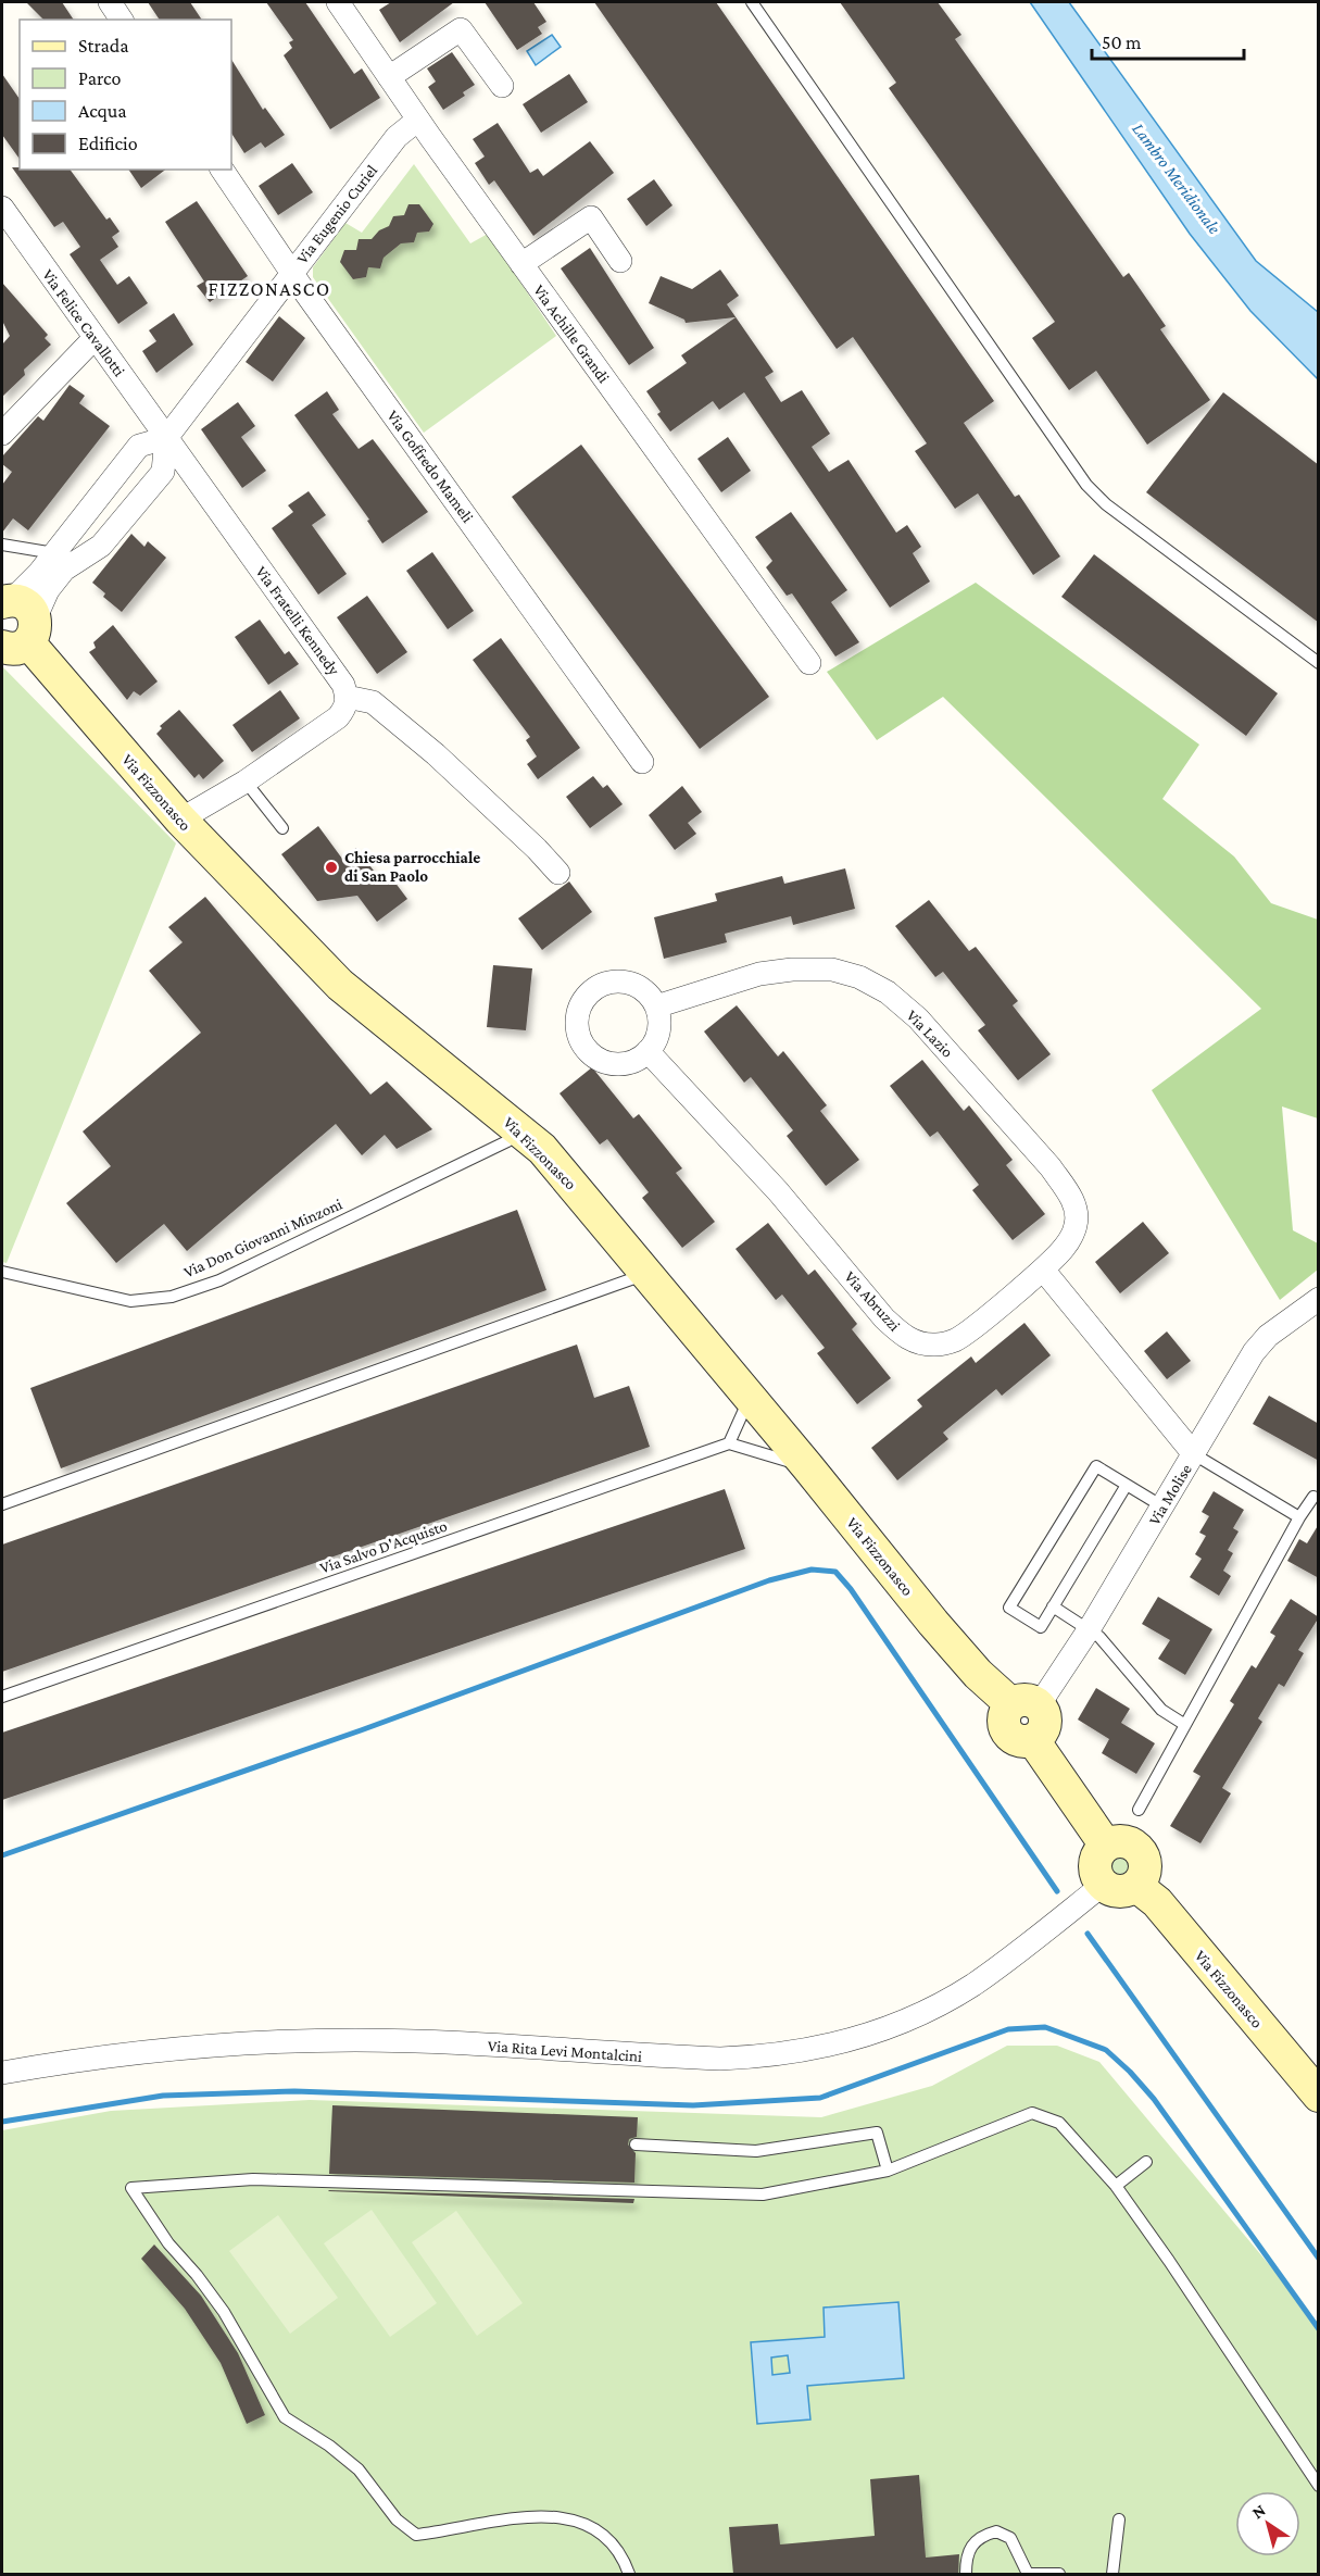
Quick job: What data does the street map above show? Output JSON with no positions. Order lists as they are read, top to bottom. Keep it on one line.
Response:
{"streets":{"main road":["Via Fizzonasco"],"street":["Via Eugenio Curiel","Via Felice Cavallotti","Via Achille Grandi","Via Goffredo Mameli","Via Fratelli Kennedy","Via Lazio","Via Abruzzi","Via Molise","Via Rita Levi Montalcini"],"lane":["Via Don Giovanni Minzoni","Via Salvo D'Acquisto"]},"crossings":[["Via Eugenio Curiel","Via Felice Cavallotti"],["Via Eugenio Curiel","Via Achille Grandi"],["Via Eugenio Curiel","Via Goffredo Mameli"],["Via Eugenio Curiel","Via Fratelli Kennedy"],["Via Felice Cavallotti","Via Fratelli Kennedy"],["Via Fizzonasco","Via Don Giovanni Minzoni"],["Via Fizzonasco","Via Molise"],["Via Fizzonasco","Via Rita Levi Montalcini"],["Via Lazio","Via Abruzzi"]],"districts":["FIZZONASCO"],"water":["Lambro Meridionale"],"places":["Chiesa parrocchiale di San Paolo"],"legend":["Strada","Parco","Acqua","Edificio"],"scale_bar":"50 m","north":"top left"}
